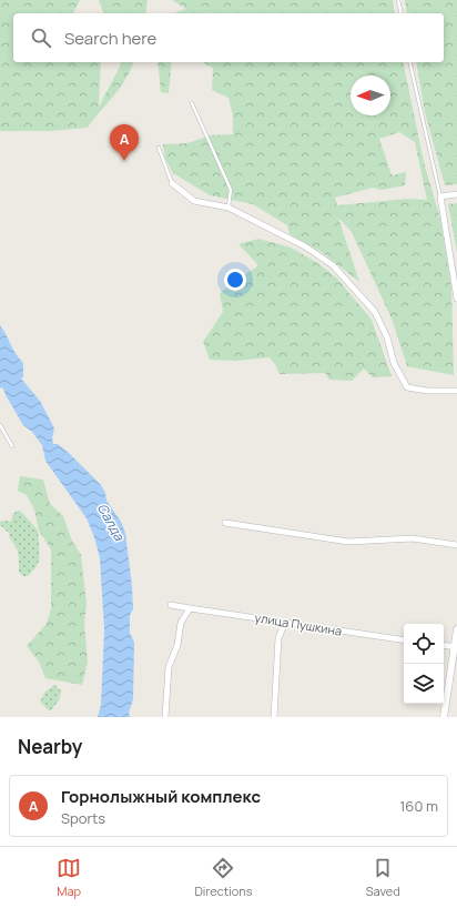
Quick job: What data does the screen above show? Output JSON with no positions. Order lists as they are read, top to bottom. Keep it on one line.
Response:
{"streets":{"street":["улица Пушкина"]},"water":["Салда"],"north":"left","page":{"search":"Search here","pins":"A","heading":"Nearby","list":[{"mark":"A","name":"Горнолыжный комплекс","note":"Sports","value":"160 m"}],"nav":["Map","Directions","Saved"]}}
